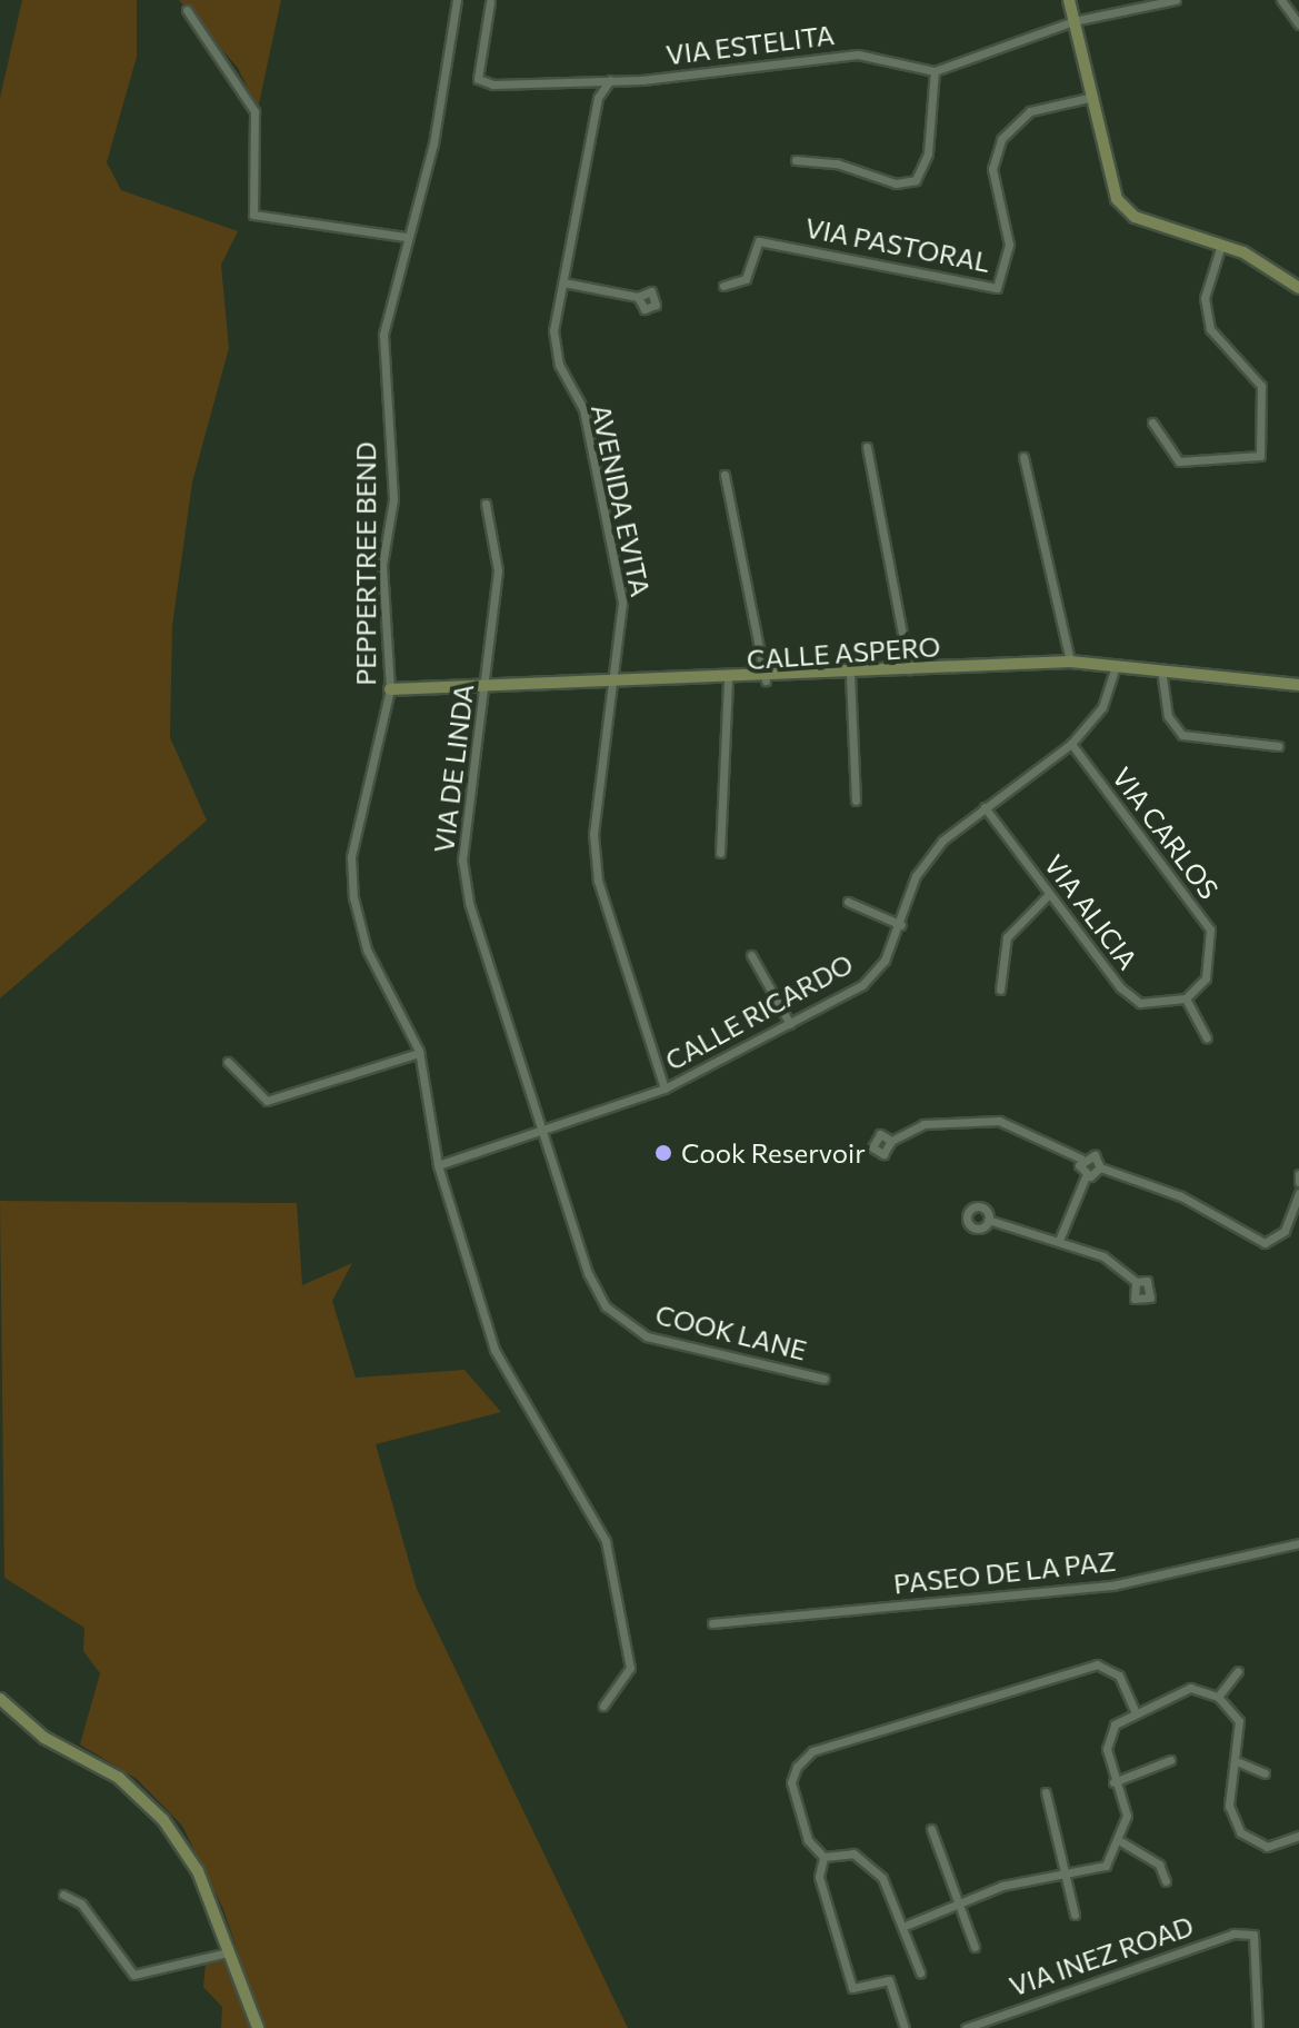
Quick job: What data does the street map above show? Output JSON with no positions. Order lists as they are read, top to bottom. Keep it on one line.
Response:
{"streets":{"street":["VIA ESTELITA","VIA PASTORAL","AVENIDA EVITA","PEPPERTREE BEND","CALLE ASPERO","VIA DE LINDA","VIA CARLOS","VIA ALICIA","CALLE RICARDO","COOK LANE","PASEO DE LA PAZ","VIA INEZ ROAD"]},"crossings":[["VIA ESTELITA","AVENIDA EVITA"],["AVENIDA EVITA","CALLE ASPERO"],["AVENIDA EVITA","CALLE RICARDO"],["PEPPERTREE BEND","CALLE ASPERO"],["PEPPERTREE BEND","CALLE RICARDO"],["CALLE ASPERO","VIA DE LINDA"],["CALLE ASPERO","CALLE RICARDO"],["VIA DE LINDA","CALLE RICARDO"],["VIA DE LINDA","COOK LANE"],["VIA CARLOS","VIA ALICIA"],["VIA CARLOS","CALLE RICARDO"],["VIA ALICIA","CALLE RICARDO"],["CALLE RICARDO","COOK LANE"]],"places":["Cook Reservoir"]}
